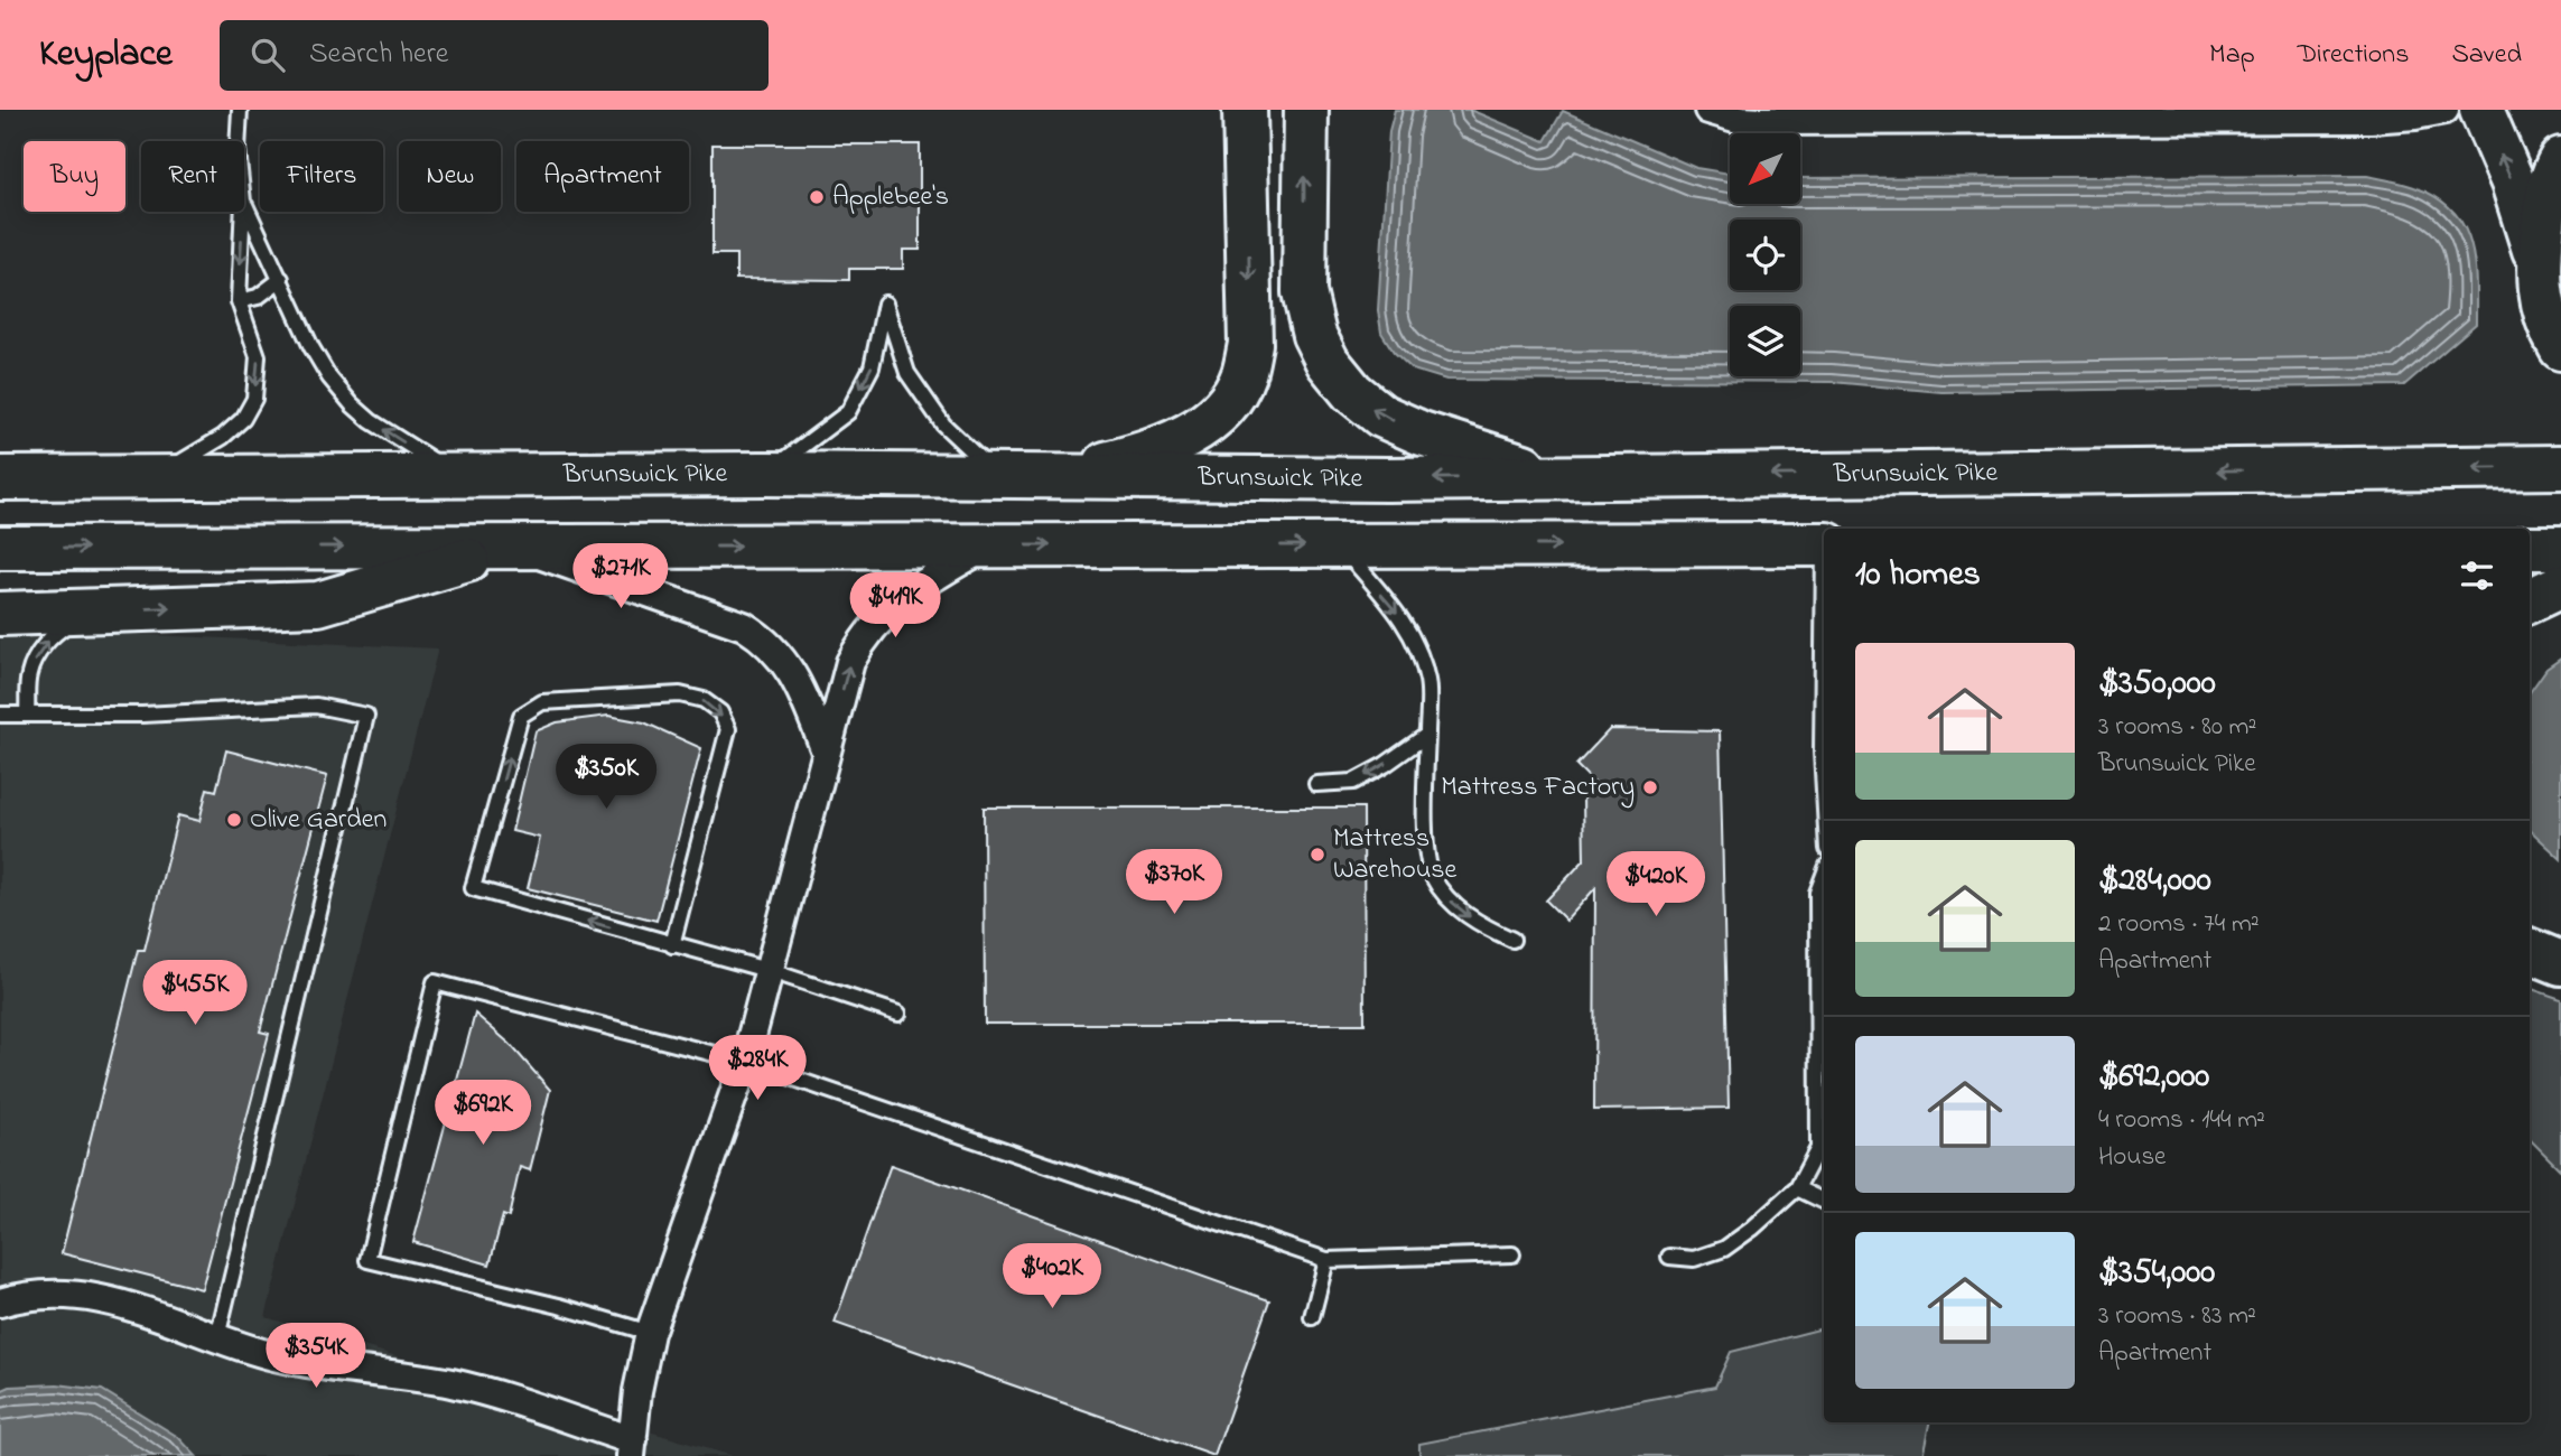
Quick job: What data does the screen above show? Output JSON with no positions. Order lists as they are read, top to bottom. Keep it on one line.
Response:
{"streets":{"highway":["Brunswick Pike"]},"places":["Applebee's","Mattress Factory","Olive Garden","Mattress Warehouse"],"north":"bottom left","page":{"header":"Keyplace","search":"Search here","nav":["Map","Directions","Saved"],"chip":["Buy","Rent","Filters","New","Apartment"],"heading":"10 homes","price":["$271K","$419K","$350K","$370K","$420K","$455K","$284K","$692K","$402K","$354K"],"list":[{"name":"$350,000","note":"3 rooms · 80 m² · Brunswick Pike"},{"name":"$284,000","note":"2 rooms · 74 m² · Apartment"},{"name":"$692,000","note":"4 rooms · 144 m² · House"},{"name":"$354,000","note":"3 rooms · 83 m² · Apartment"}]}}
